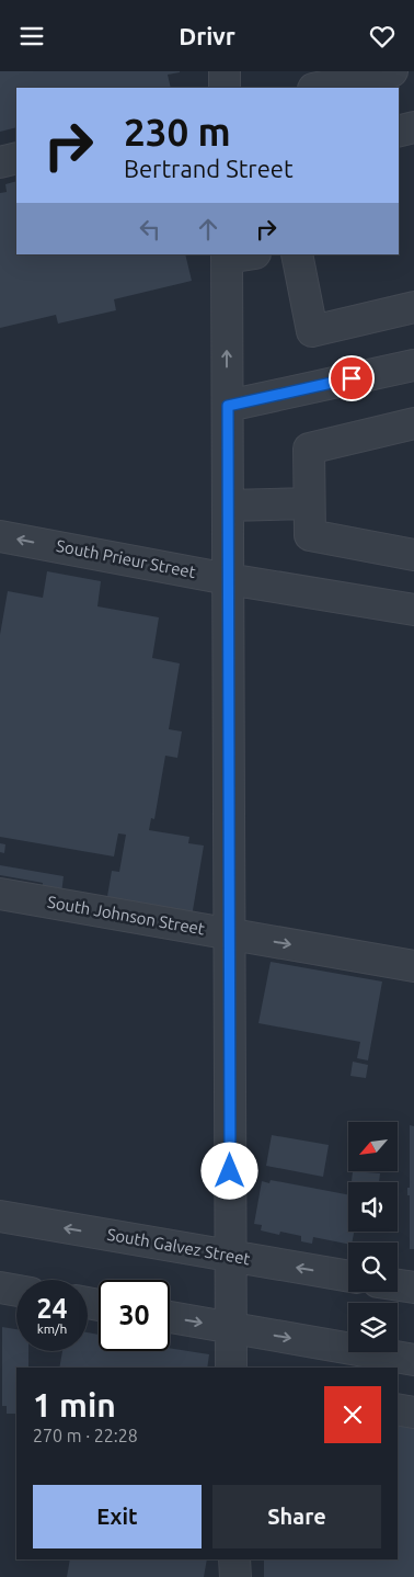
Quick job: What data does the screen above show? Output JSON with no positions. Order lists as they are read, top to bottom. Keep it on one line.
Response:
{"streets":{"street":["South Prieur Street","South Johnson Street","South Galvez Street"]},"one_way":["South Prieur Street","South Johnson Street"],"north":"bottom left","page":{"header":"Drivr","turn":["230 m","Bertrand Street"],"speed":"24 km/h","limit":"30","heading":["1 min","270 m · 22:28"],"buttons":["Exit","Share"]}}
